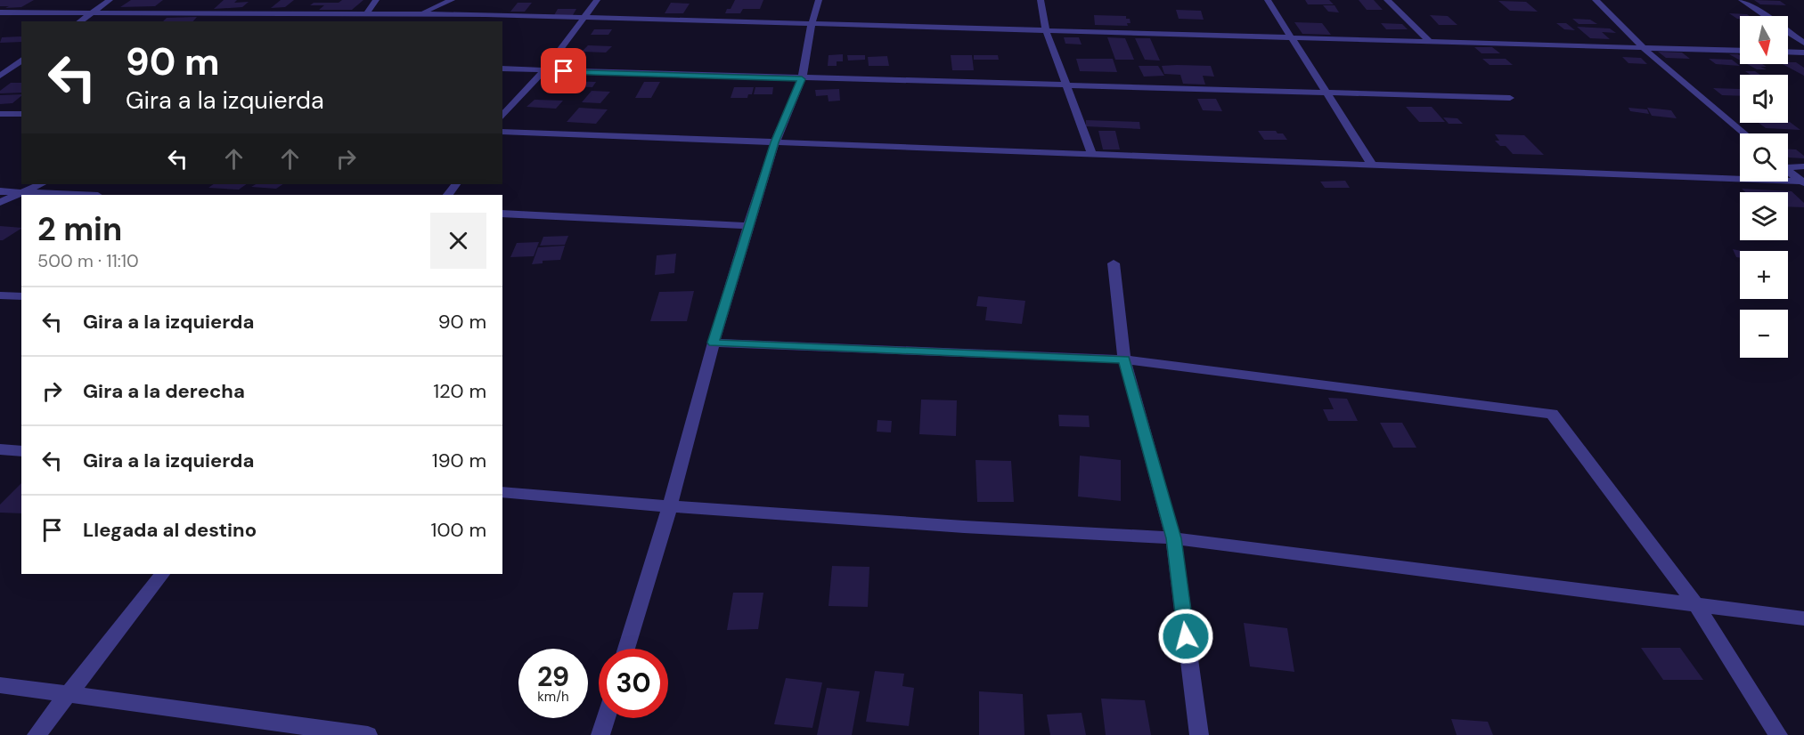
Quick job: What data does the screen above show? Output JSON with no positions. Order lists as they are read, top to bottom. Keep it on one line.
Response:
{"north":"bottom","page":{"map_buttons":["+","−"],"turn":["90 m","Gira a la izquierda"],"heading":["2 min","500 m · 11:10"],"list":[{"name":"Gira a la izquierda","value":"90 m"},{"name":"Gira a la derecha","value":"120 m"},{"name":"Gira a la izquierda","value":"190 m"},{"name":"Llegada al destino","value":"100 m"}],"speed":"29 km/h","limit":"30"}}
